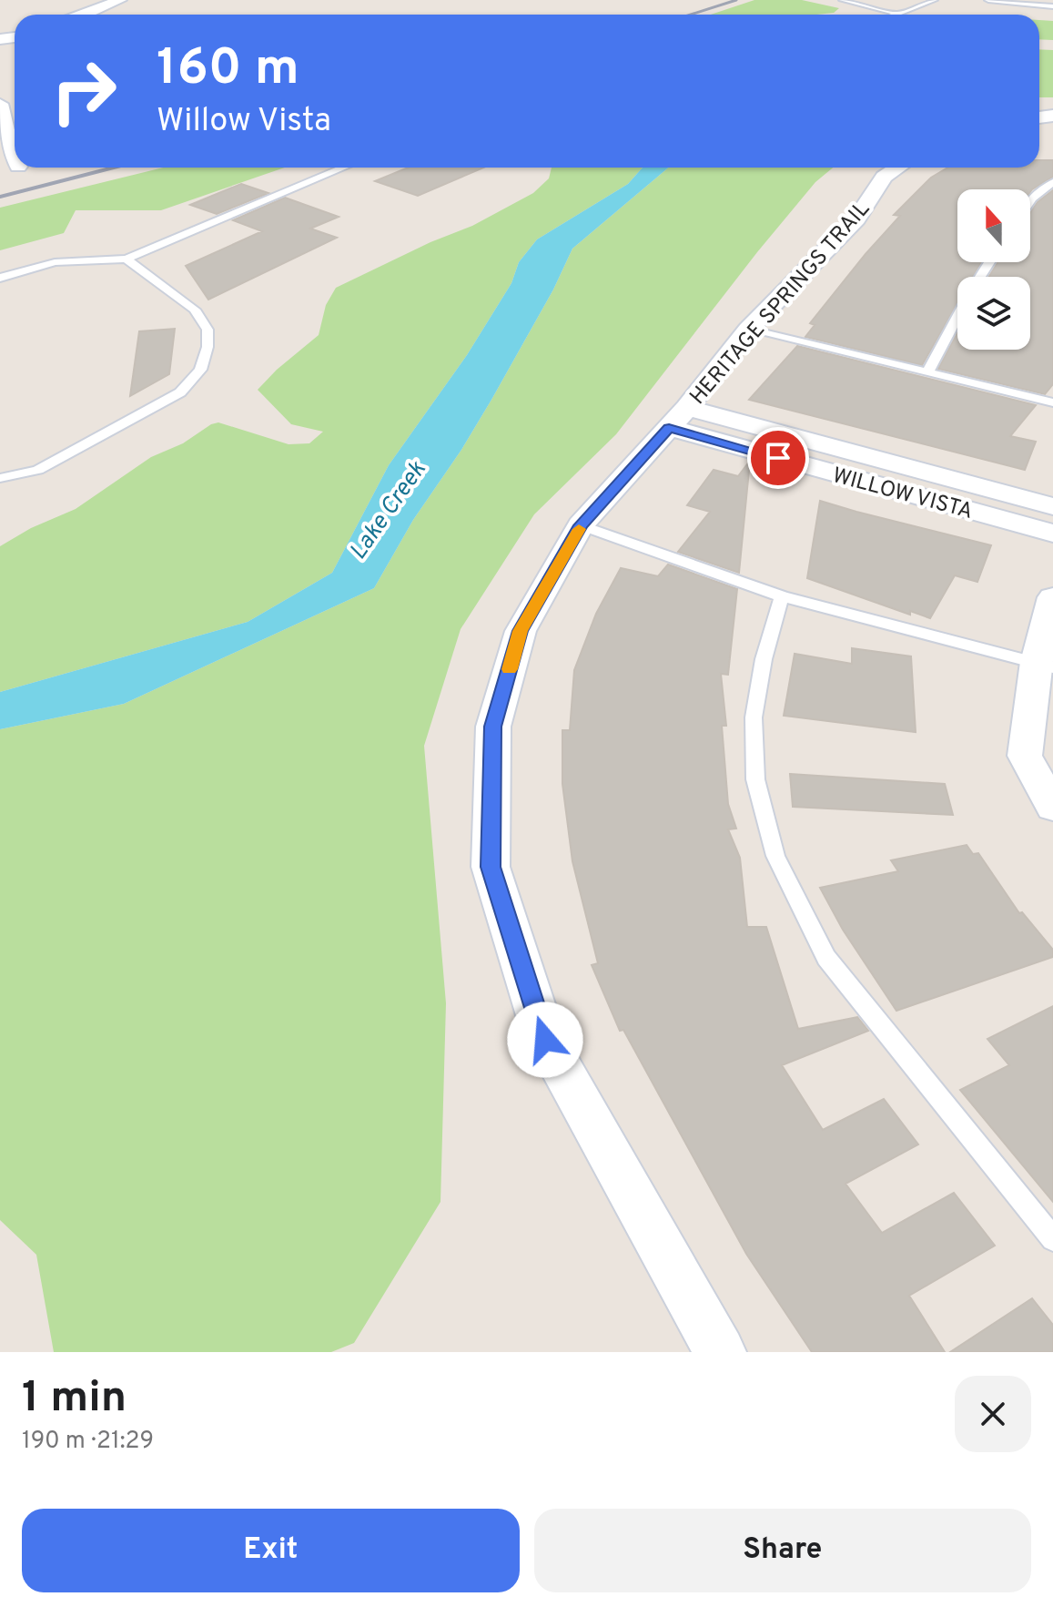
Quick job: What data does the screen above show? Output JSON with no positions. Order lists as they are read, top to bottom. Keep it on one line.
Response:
{"streets":{"street":["HERITAGE SPRINGS TRAIL","WILLOW VISTA"]},"crossings":[["HERITAGE SPRINGS TRAIL","WILLOW VISTA"]],"water":["Lake Creek"],"north":"top","page":{"turn":["160 m","Willow Vista"],"heading":["1 min","190 m · 21:29"],"buttons":["Exit","Share"]}}
